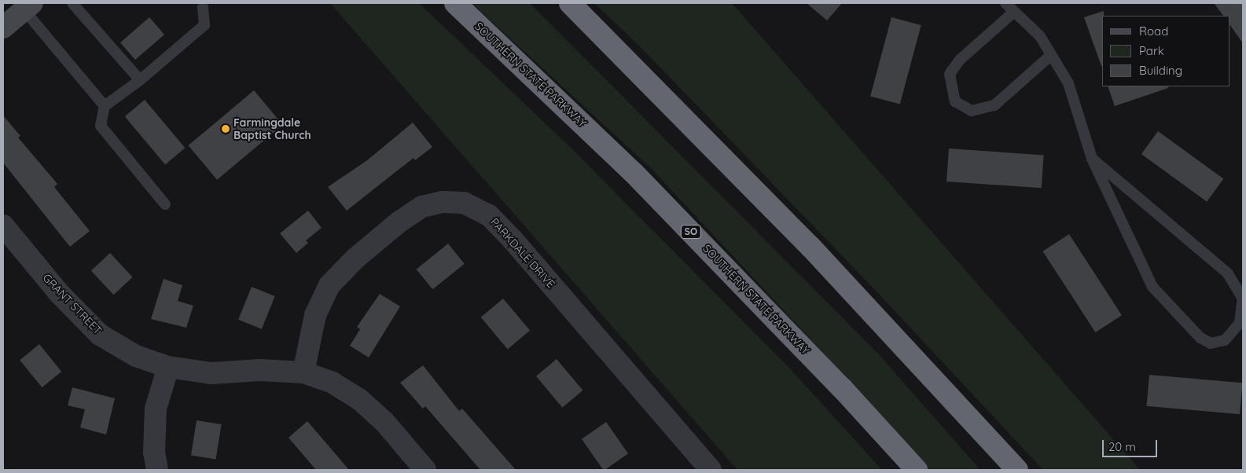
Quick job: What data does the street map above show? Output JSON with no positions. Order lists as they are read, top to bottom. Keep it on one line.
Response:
{"streets":{"highway":["SOUTHERN STATE PARKWAY","SO"],"street":["PARKDALE DRIVE","GRANT STREET"]},"crossings":[["PARKDALE DRIVE","GRANT STREET"]],"places":["Farmingdale Baptist Church"],"legend":["Road","Park","Building"],"scale_bar":"20 m"}
